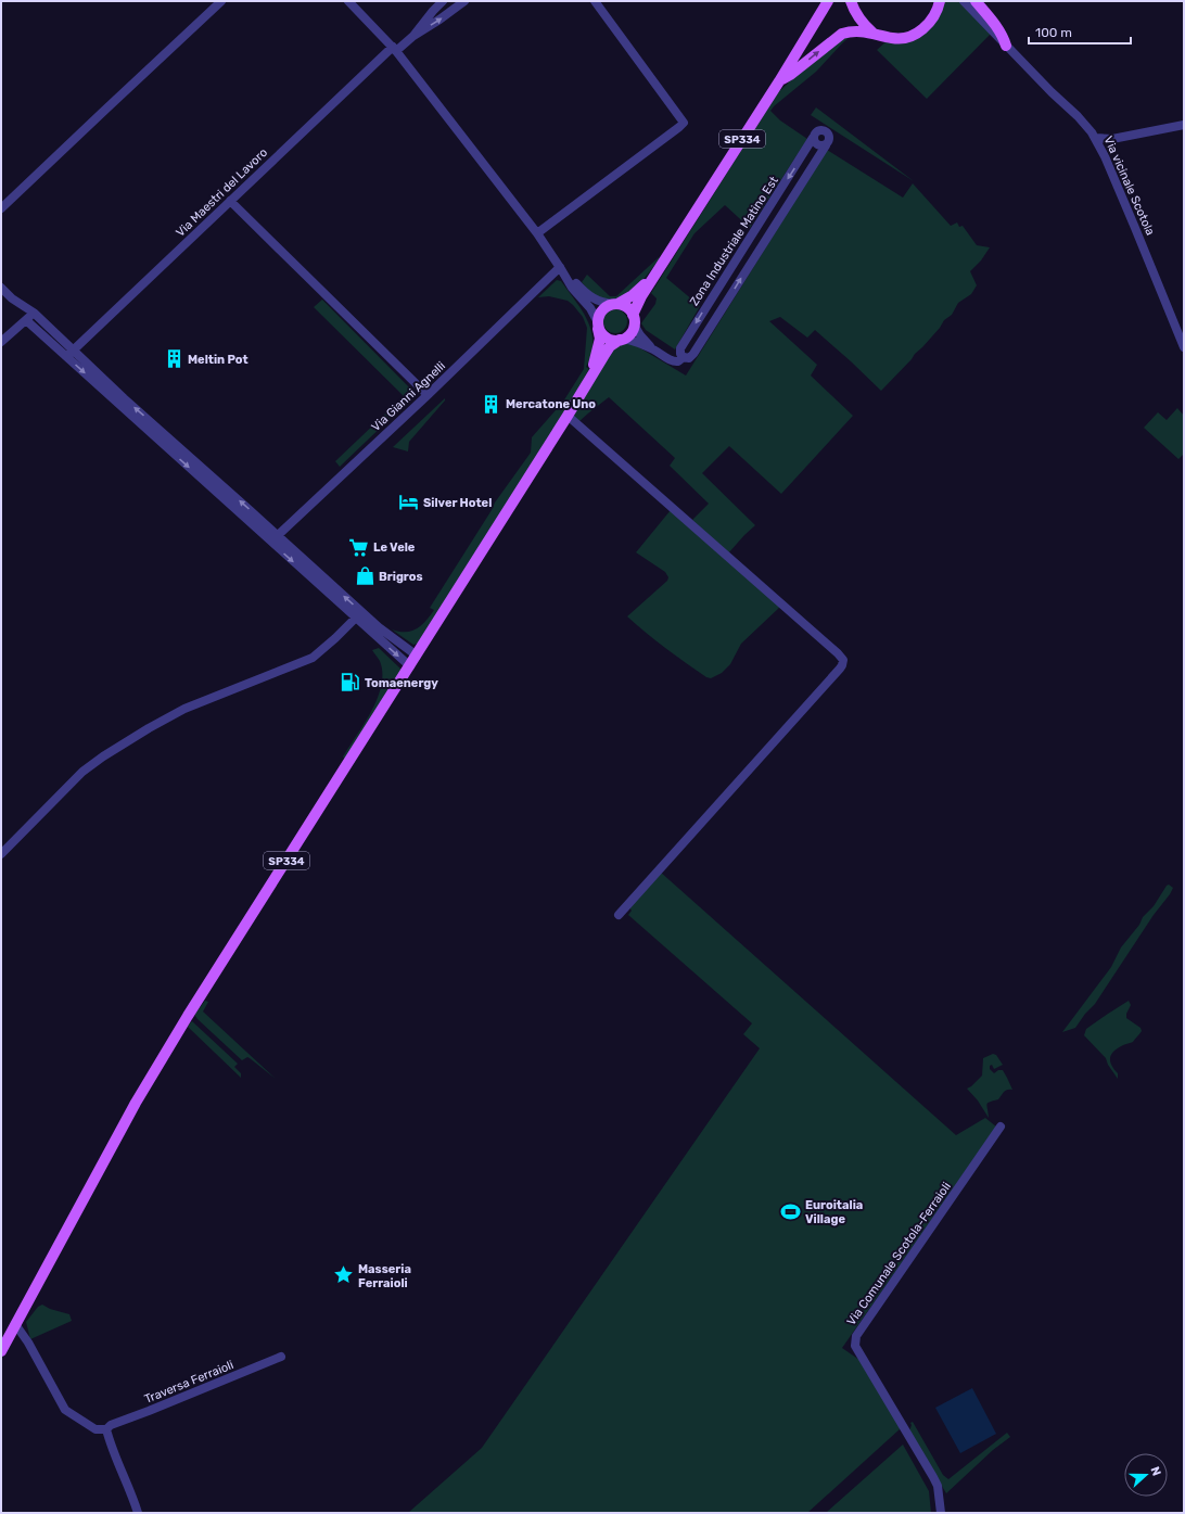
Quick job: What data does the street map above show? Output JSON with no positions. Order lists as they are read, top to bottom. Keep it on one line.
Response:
{"streets":{"main road":["SP334"],"street":["Via vicinale Scotola","Via Maestri del Lavoro","Zona Industriale Matino Est","Via Gianni Agnelli","Via Comunale Scotola-Ferraioli","Traversa Ferraioli"]},"places":{"building":["Meltin Pot","Mercatone Uno"],"hotel":["Silver Hotel"],"supermarket":["Le Vele"],"shop":["Brigros"],"fuel station":["Tomaenergy"],"sports":["Euroitalia Village"],"place":["Masseria Ferraioli"]},"scale_bar":"100 m","north":"right"}
